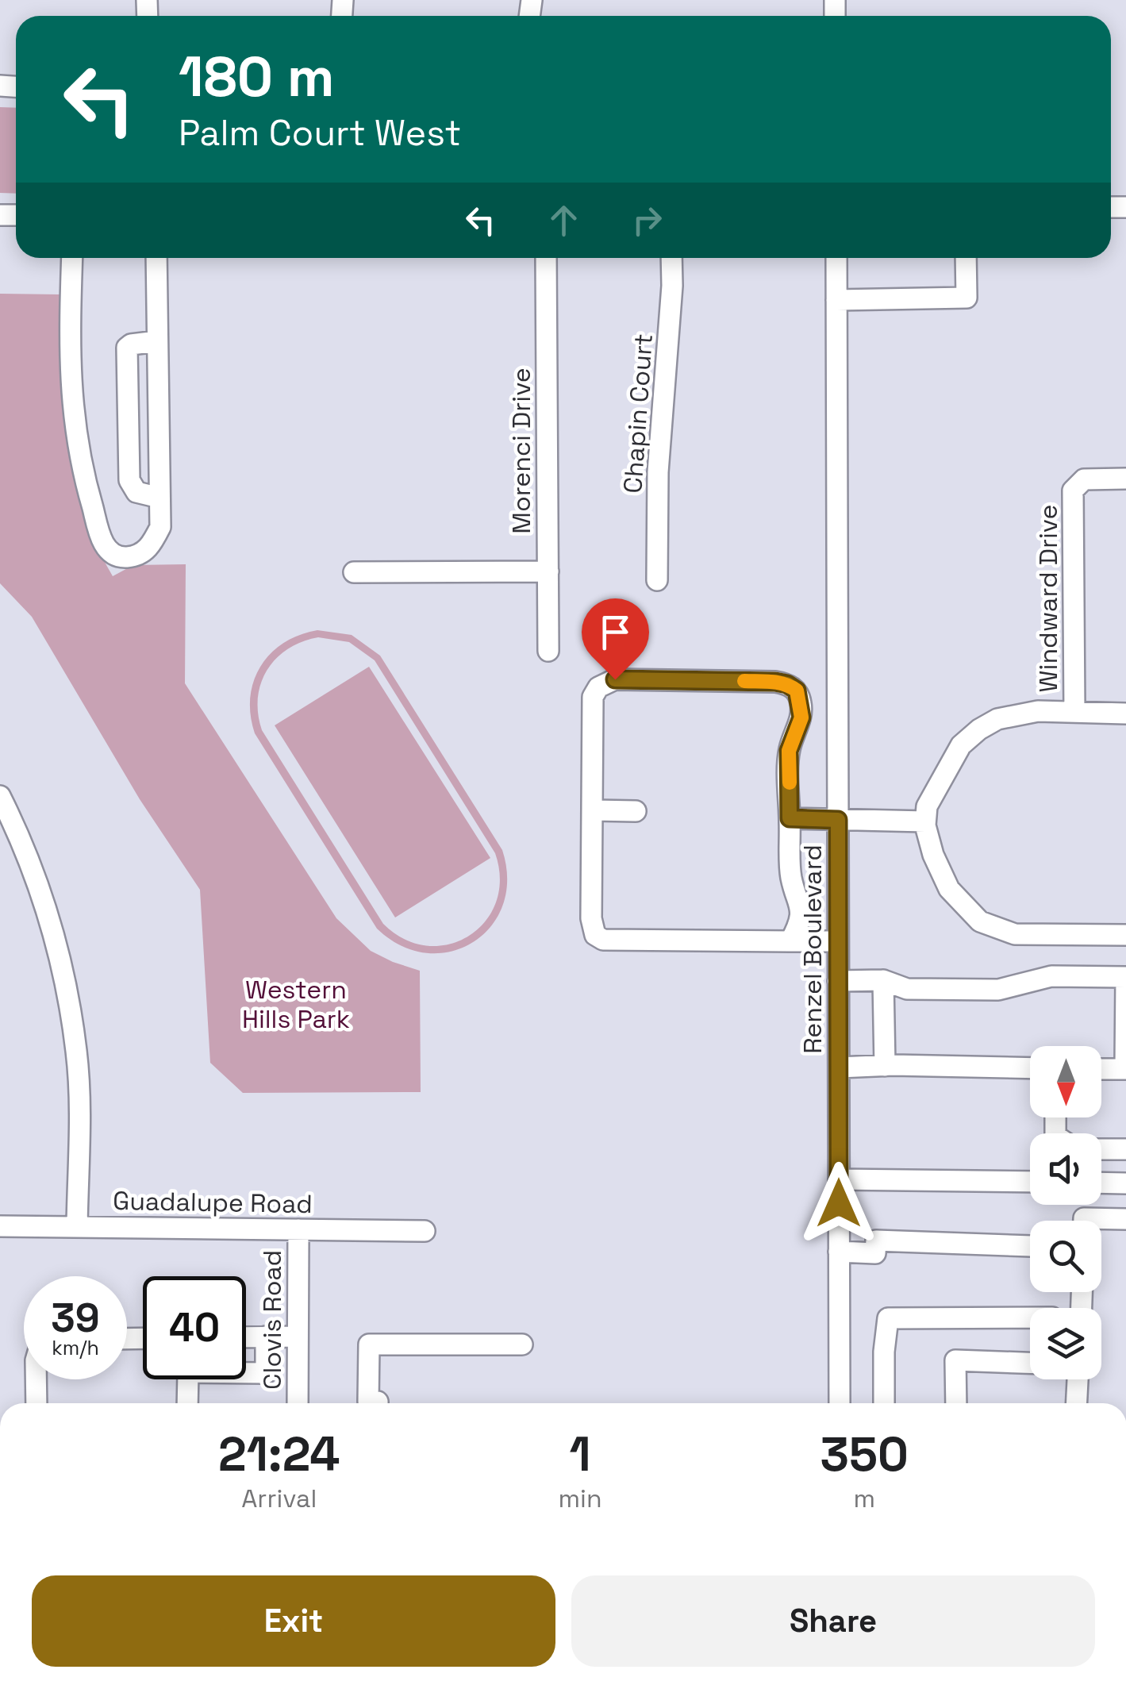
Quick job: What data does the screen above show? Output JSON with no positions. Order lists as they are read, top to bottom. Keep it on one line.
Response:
{"streets":{"street":["Chapin Court","Morenci Drive","Windward Drive","Renzel Boulevard","Guadalupe Road","Clovis Road"]},"crossings":[["Guadalupe Road","Clovis Road"]],"parks":["Western Hills Park"],"north":"bottom","page":{"turn":["180 m","Palm Court West"],"speed":"39 km/h","limit":"40","eta":["21:24","Arrival","1","min","350","m"],"buttons":["Exit","Share"]}}
